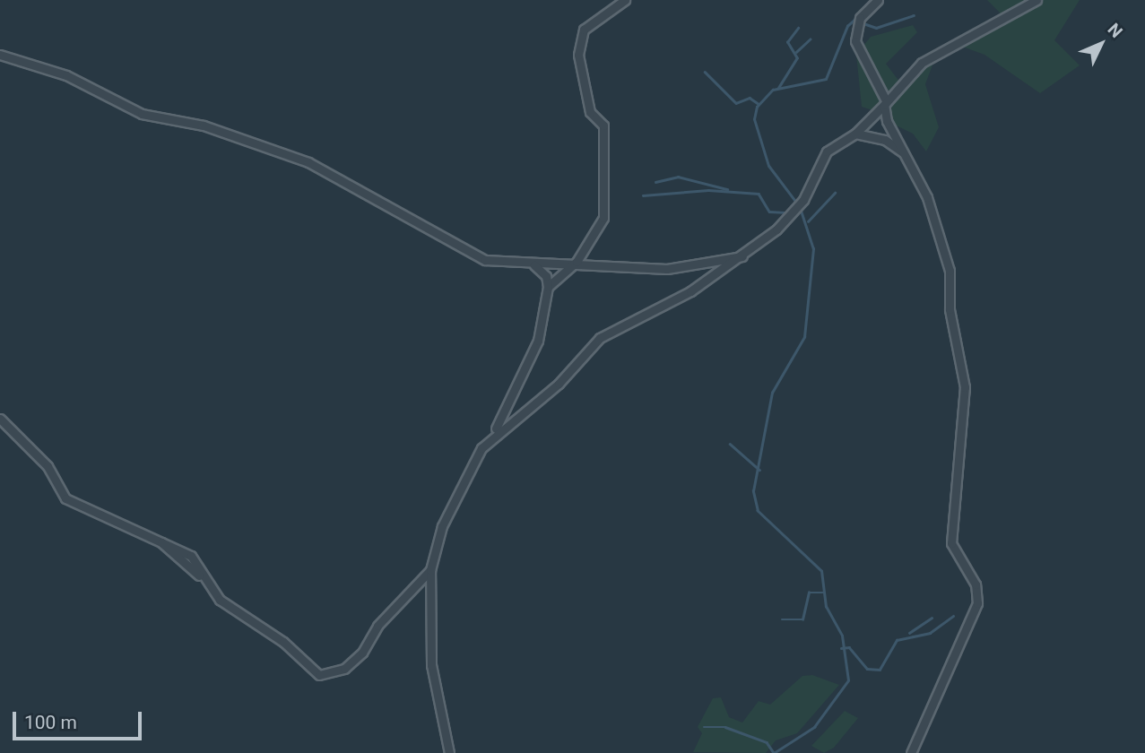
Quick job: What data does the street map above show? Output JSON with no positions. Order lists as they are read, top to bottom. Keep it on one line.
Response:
{"scale_bar":"100 m","north":"top right"}
